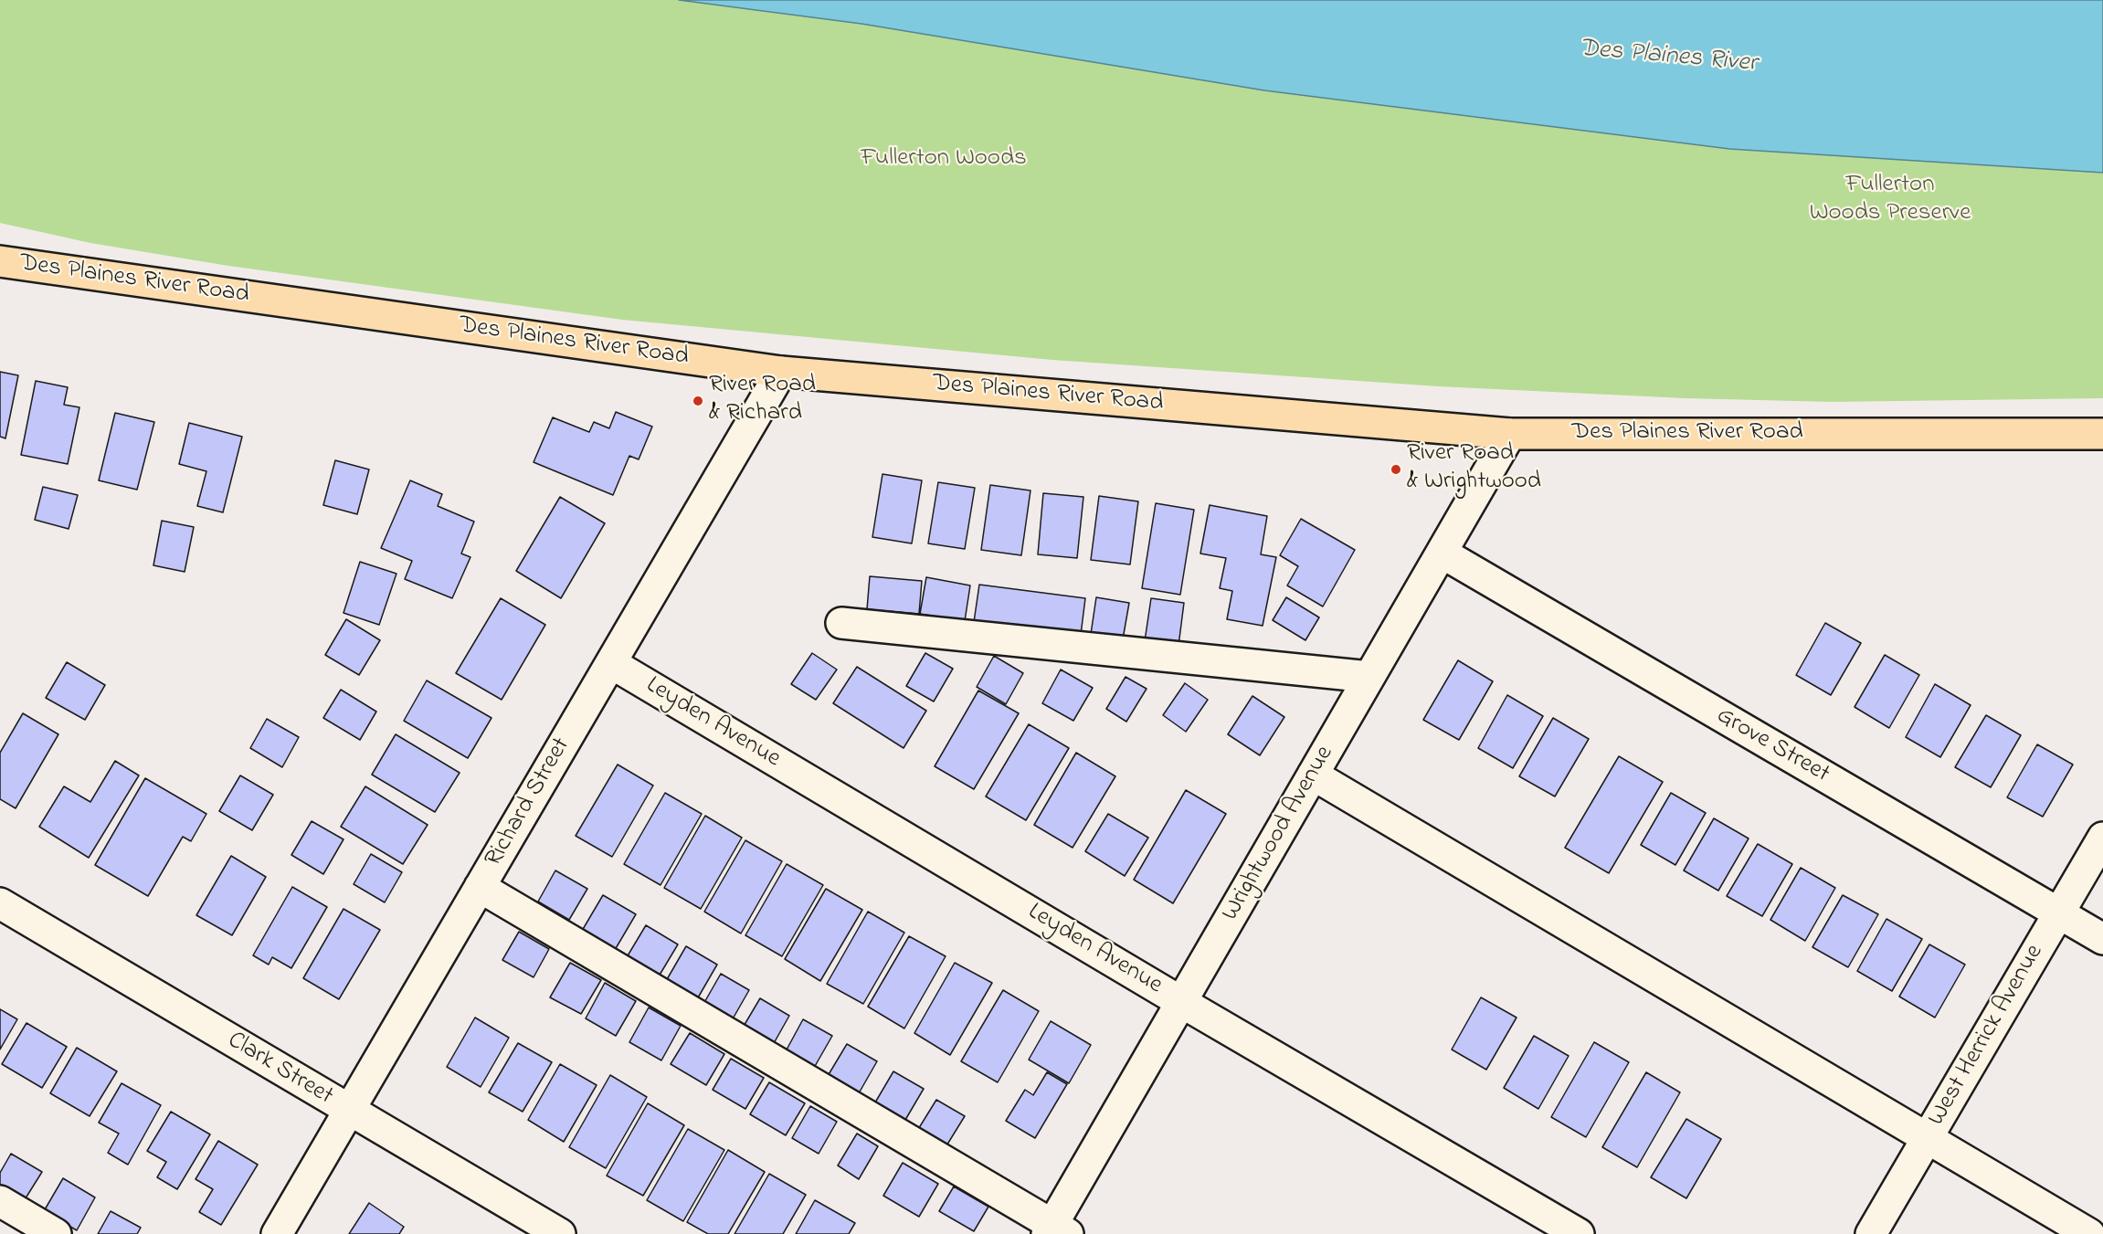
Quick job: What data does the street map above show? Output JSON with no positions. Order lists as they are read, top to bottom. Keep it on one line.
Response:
{"streets":{"main road":["Des Plaines River Road"],"street":["Leyden Avenue","Grove Street","Richard Street","Wrightwood Avenue","West Herrick Avenue","Clark Street"]},"crossings":[["Des Plaines River Road","Richard Street"],["Des Plaines River Road","Wrightwood Avenue"],["Leyden Avenue","Richard Street"],["Leyden Avenue","Wrightwood Avenue"],["Grove Street","Wrightwood Avenue"],["Grove Street","West Herrick Avenue"],["Richard Street","Clark Street"]],"water":["Des Plaines River"],"parks":["Fullerton Woods","Fullerton Woods Preserve"],"places":["River Road & Richard","River Road & Wrightwood"]}
